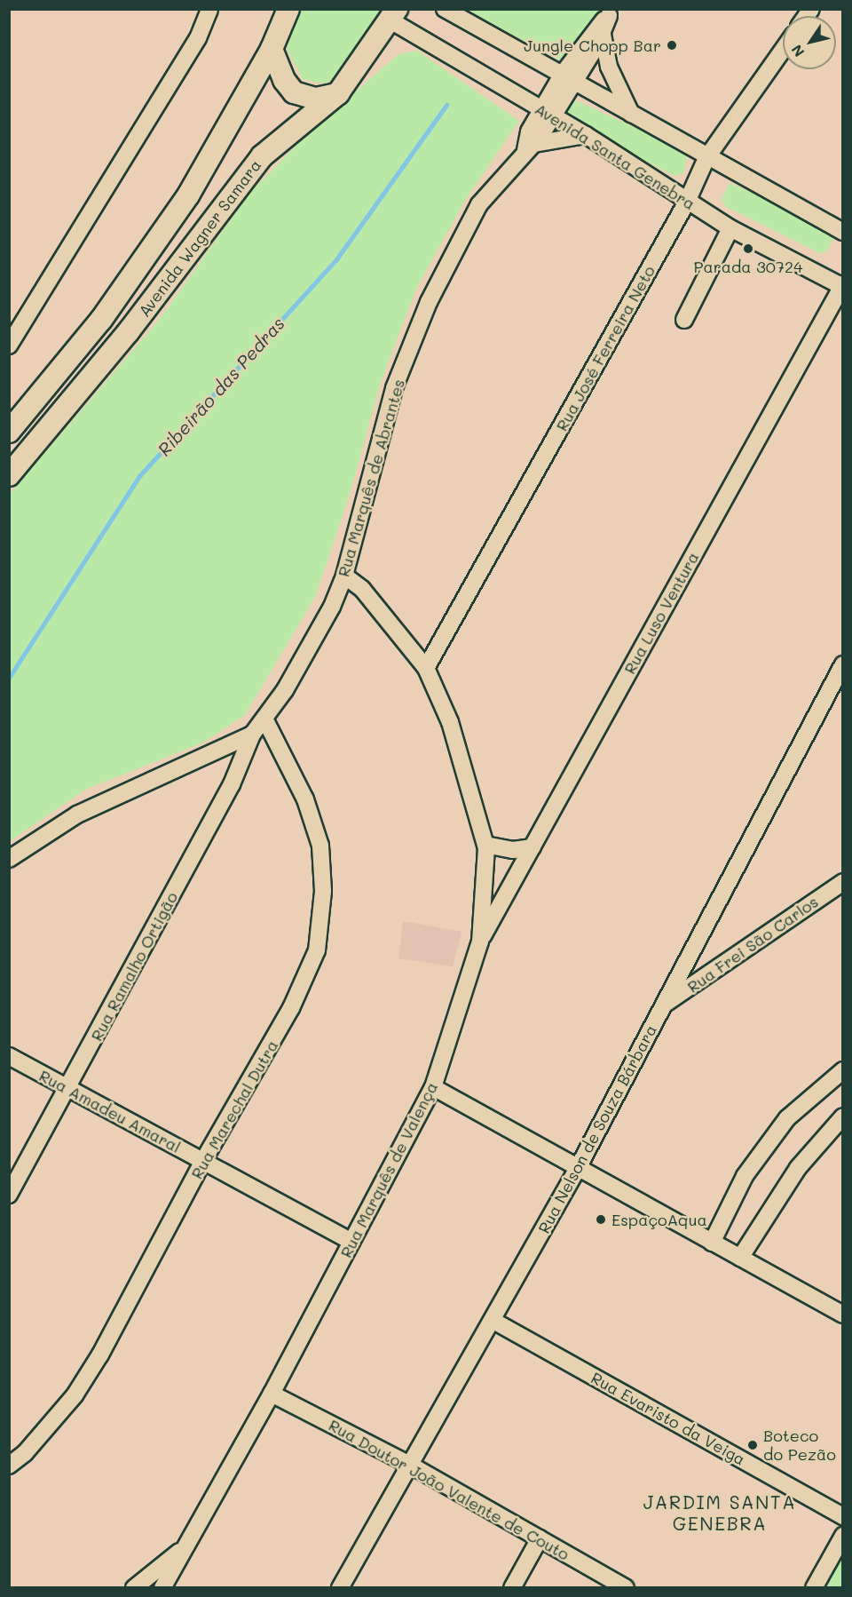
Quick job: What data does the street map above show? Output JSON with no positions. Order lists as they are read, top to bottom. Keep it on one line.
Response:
{"streets":{"main road":["Avenida Wagner Samara"],"street":["Avenida Santa Genebra","Rua José Ferreira Neto","Rua Marquês de Abrantes","Rua Luso Ventura","Rua Frei São Carlos","Rua Ramalho Ortigão","Rua Marechal Dutra","Rua Amadeu Amaral","Rua Nelson de Souza Bárbara","Rua Marquês de Valença","Rua Evaristo da Veiga","Rua Doutor João Valente de Couto"]},"crossings":[["Avenida Santa Genebra","Avenida Wagner Samara"],["Avenida Santa Genebra","Rua José Ferreira Neto"],["Avenida Santa Genebra","Rua Marquês de Abrantes"],["Avenida Santa Genebra","Rua Luso Ventura"],["Rua José Ferreira Neto","Rua Marquês de Valença"],["Rua Marquês de Abrantes","Rua Ramalho Ortigão"],["Rua Marquês de Abrantes","Rua Marechal Dutra"],["Rua Marquês de Abrantes","Rua Marquês de Valença"],["Rua Luso Ventura","Rua Marquês de Valença"],["Rua Frei São Carlos","Rua Nelson de Souza Bárbara"],["Rua Ramalho Ortigão","Rua Amadeu Amaral"],["Rua Marechal Dutra","Rua Amadeu Amaral"],["Rua Amadeu Amaral","Rua Marquês de Valença"],["Rua Nelson de Souza Bárbara","Rua Evaristo da Veiga"],["Rua Nelson de Souza Bárbara","Rua Doutor João Valente de Couto"],["Rua Marquês de Valença","Rua Doutor João Valente de Couto"]],"districts":["JARDIM SANTA GENEBRA"],"water":["Ribeirão das Pedras"],"places":["Jungle Chopp Bar","Parada 30724","EspaçoAqua","Boteco do Pezão"],"north":"bottom left"}
